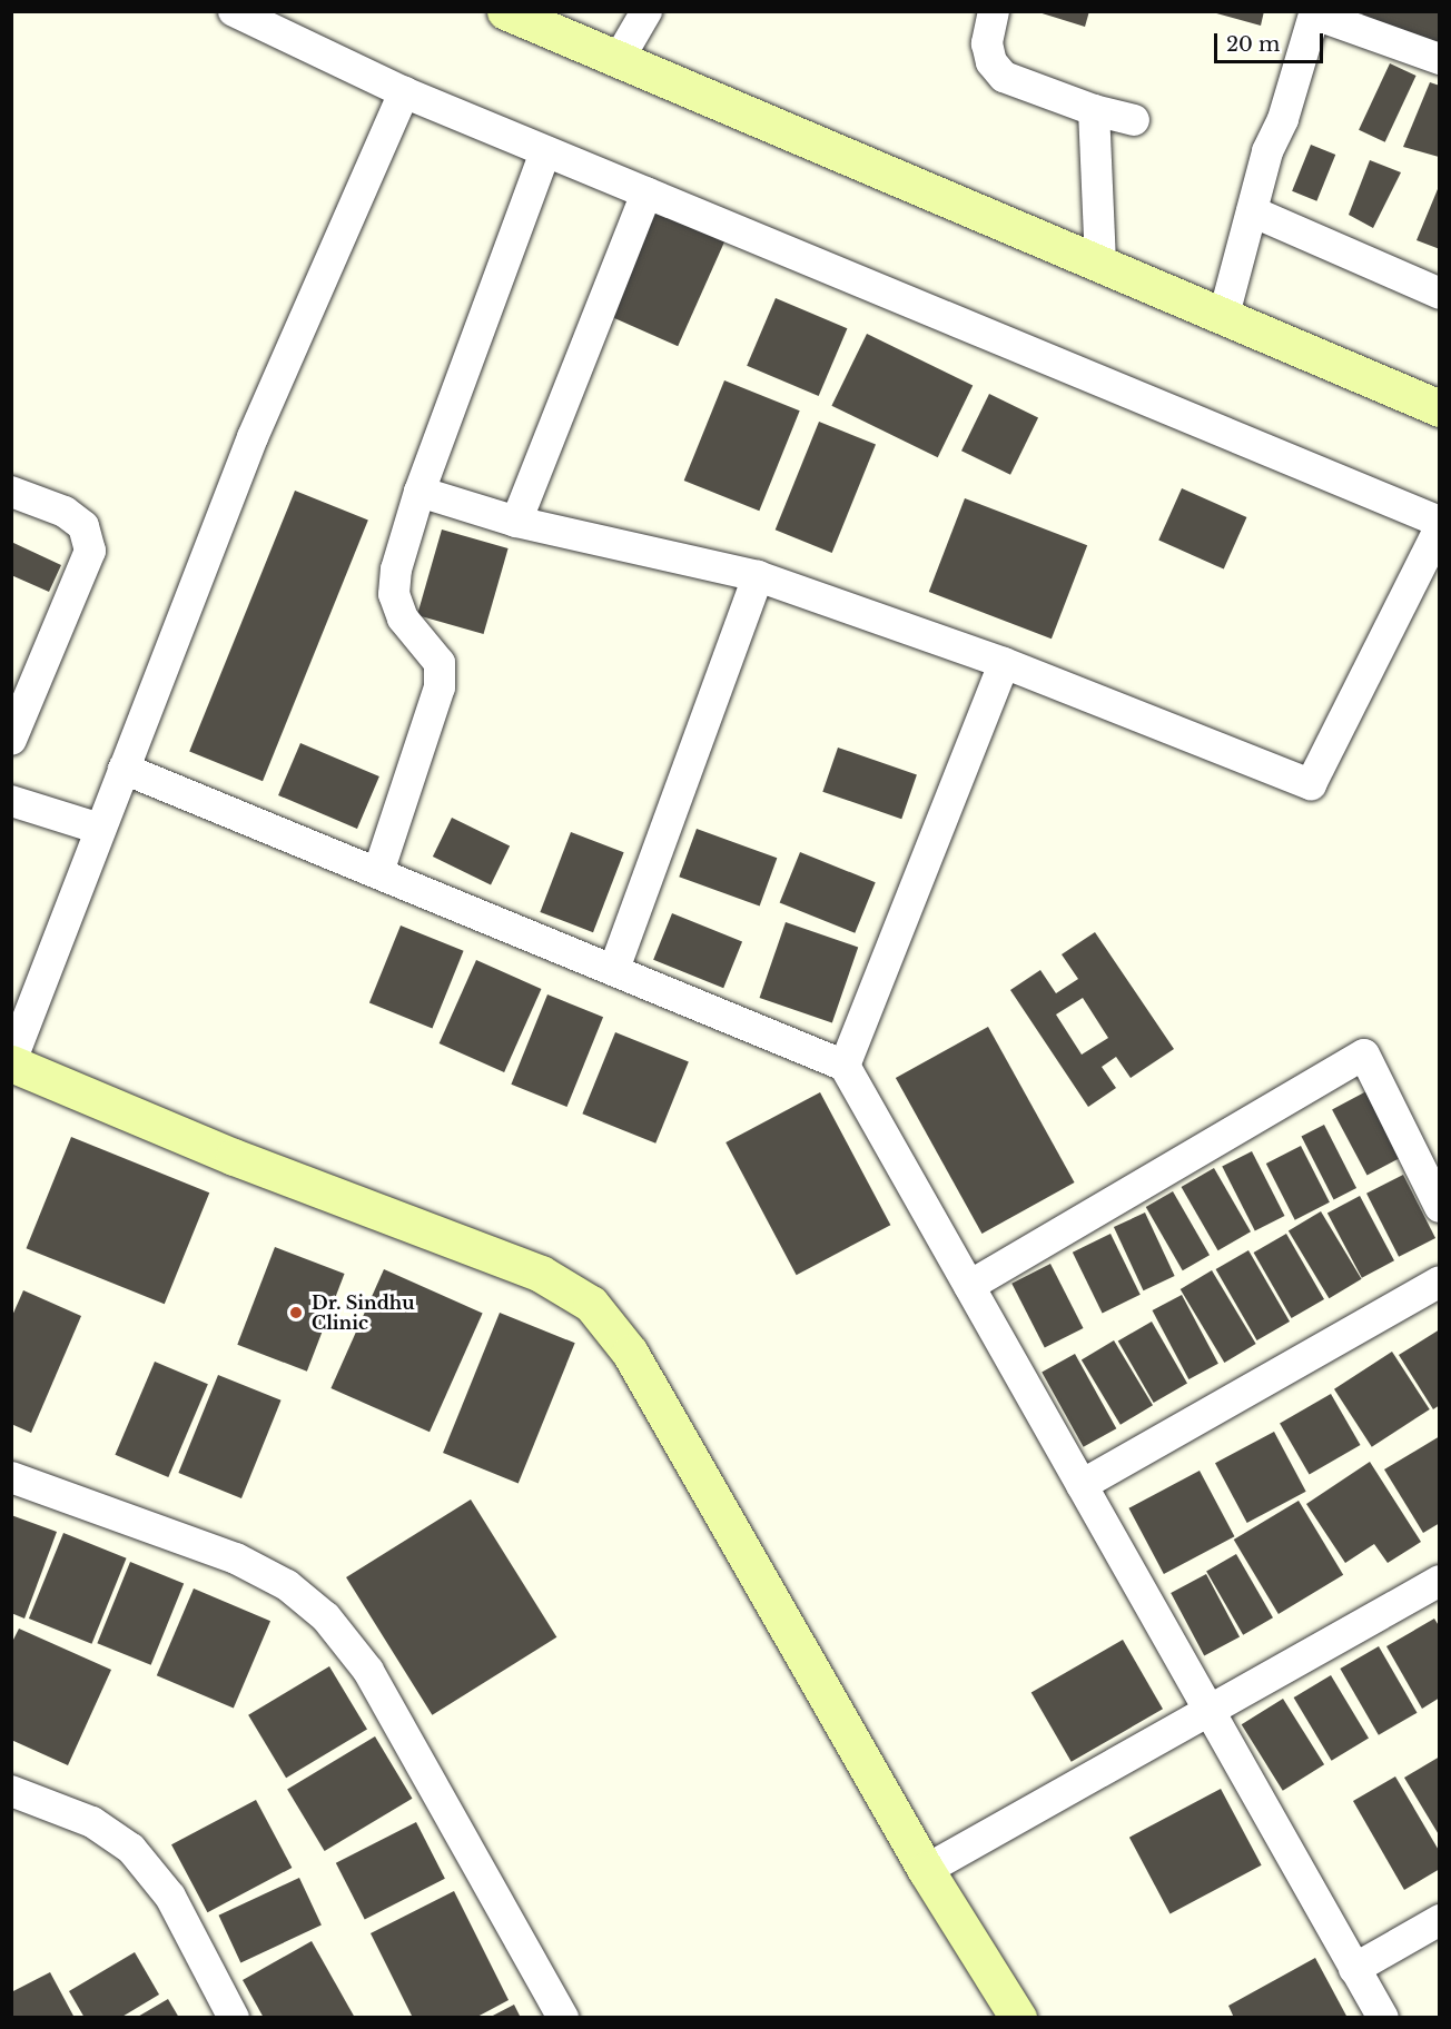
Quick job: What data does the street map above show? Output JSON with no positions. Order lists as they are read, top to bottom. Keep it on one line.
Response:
{"places":["Dr. Sindhu Clinic"],"scale_bar":"20 m"}
